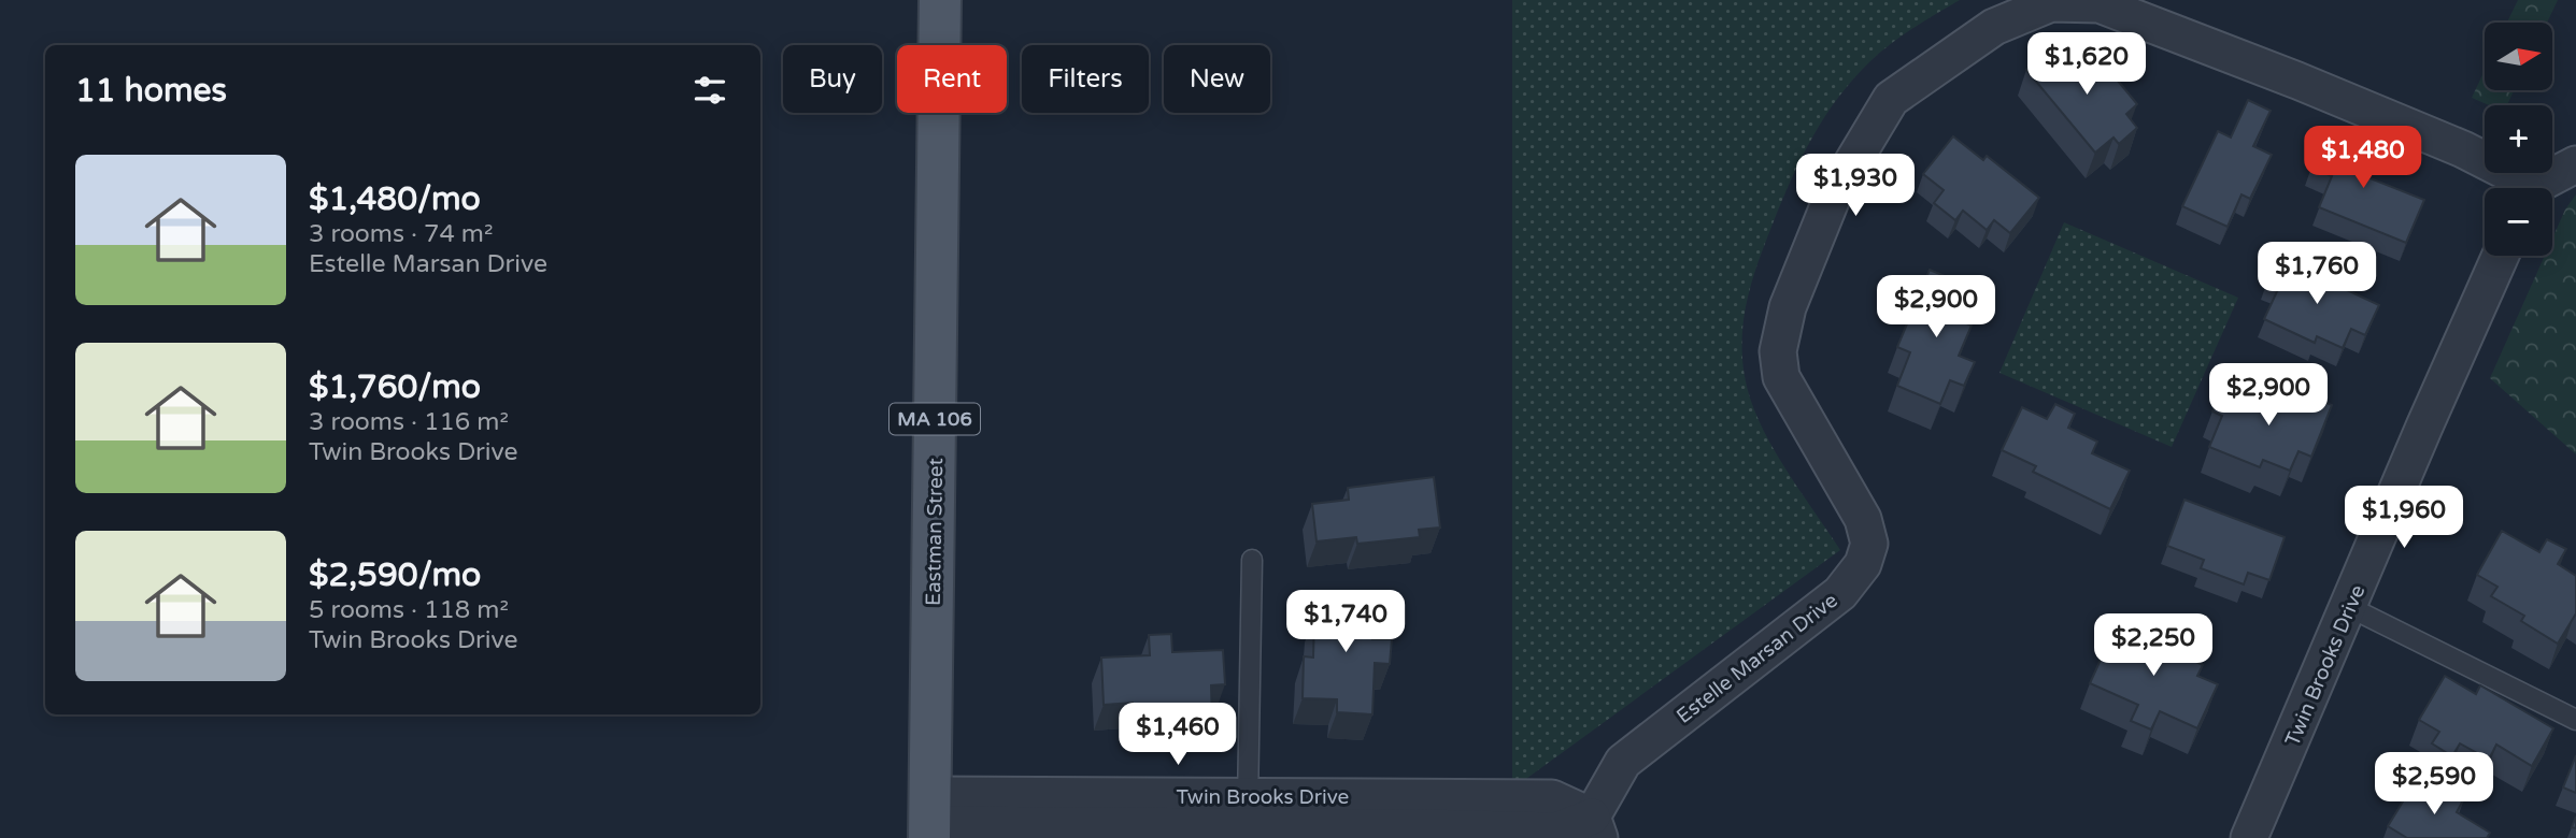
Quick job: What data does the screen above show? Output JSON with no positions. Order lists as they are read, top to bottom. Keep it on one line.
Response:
{"streets":{"main road":["MA 106","Eastman Street"],"street":["Estelle Marsan Drive","Twin Brooks Drive"]},"crossings":[["Eastman Street","Twin Brooks Drive"],["Estelle Marsan Drive","Twin Brooks Drive"]],"north":"right","page":{"map_buttons":["+","−"],"price":["$1,620","$1,480","$1,930","$1,760","$2,900","$2,900","$1,960","$1,740","$2,250","$1,460","$2,590"],"chip":["Buy","Rent","Filters","New"],"heading":"11 homes","list":[{"name":"$1,480/mo","note":"3 rooms · 74 m² · Estelle Marsan Drive"},{"name":"$1,760/mo","note":"3 rooms · 116 m² · Twin Brooks Drive"},{"name":"$2,590/mo","note":"5 rooms · 118 m² · Twin Brooks Drive"}]}}
